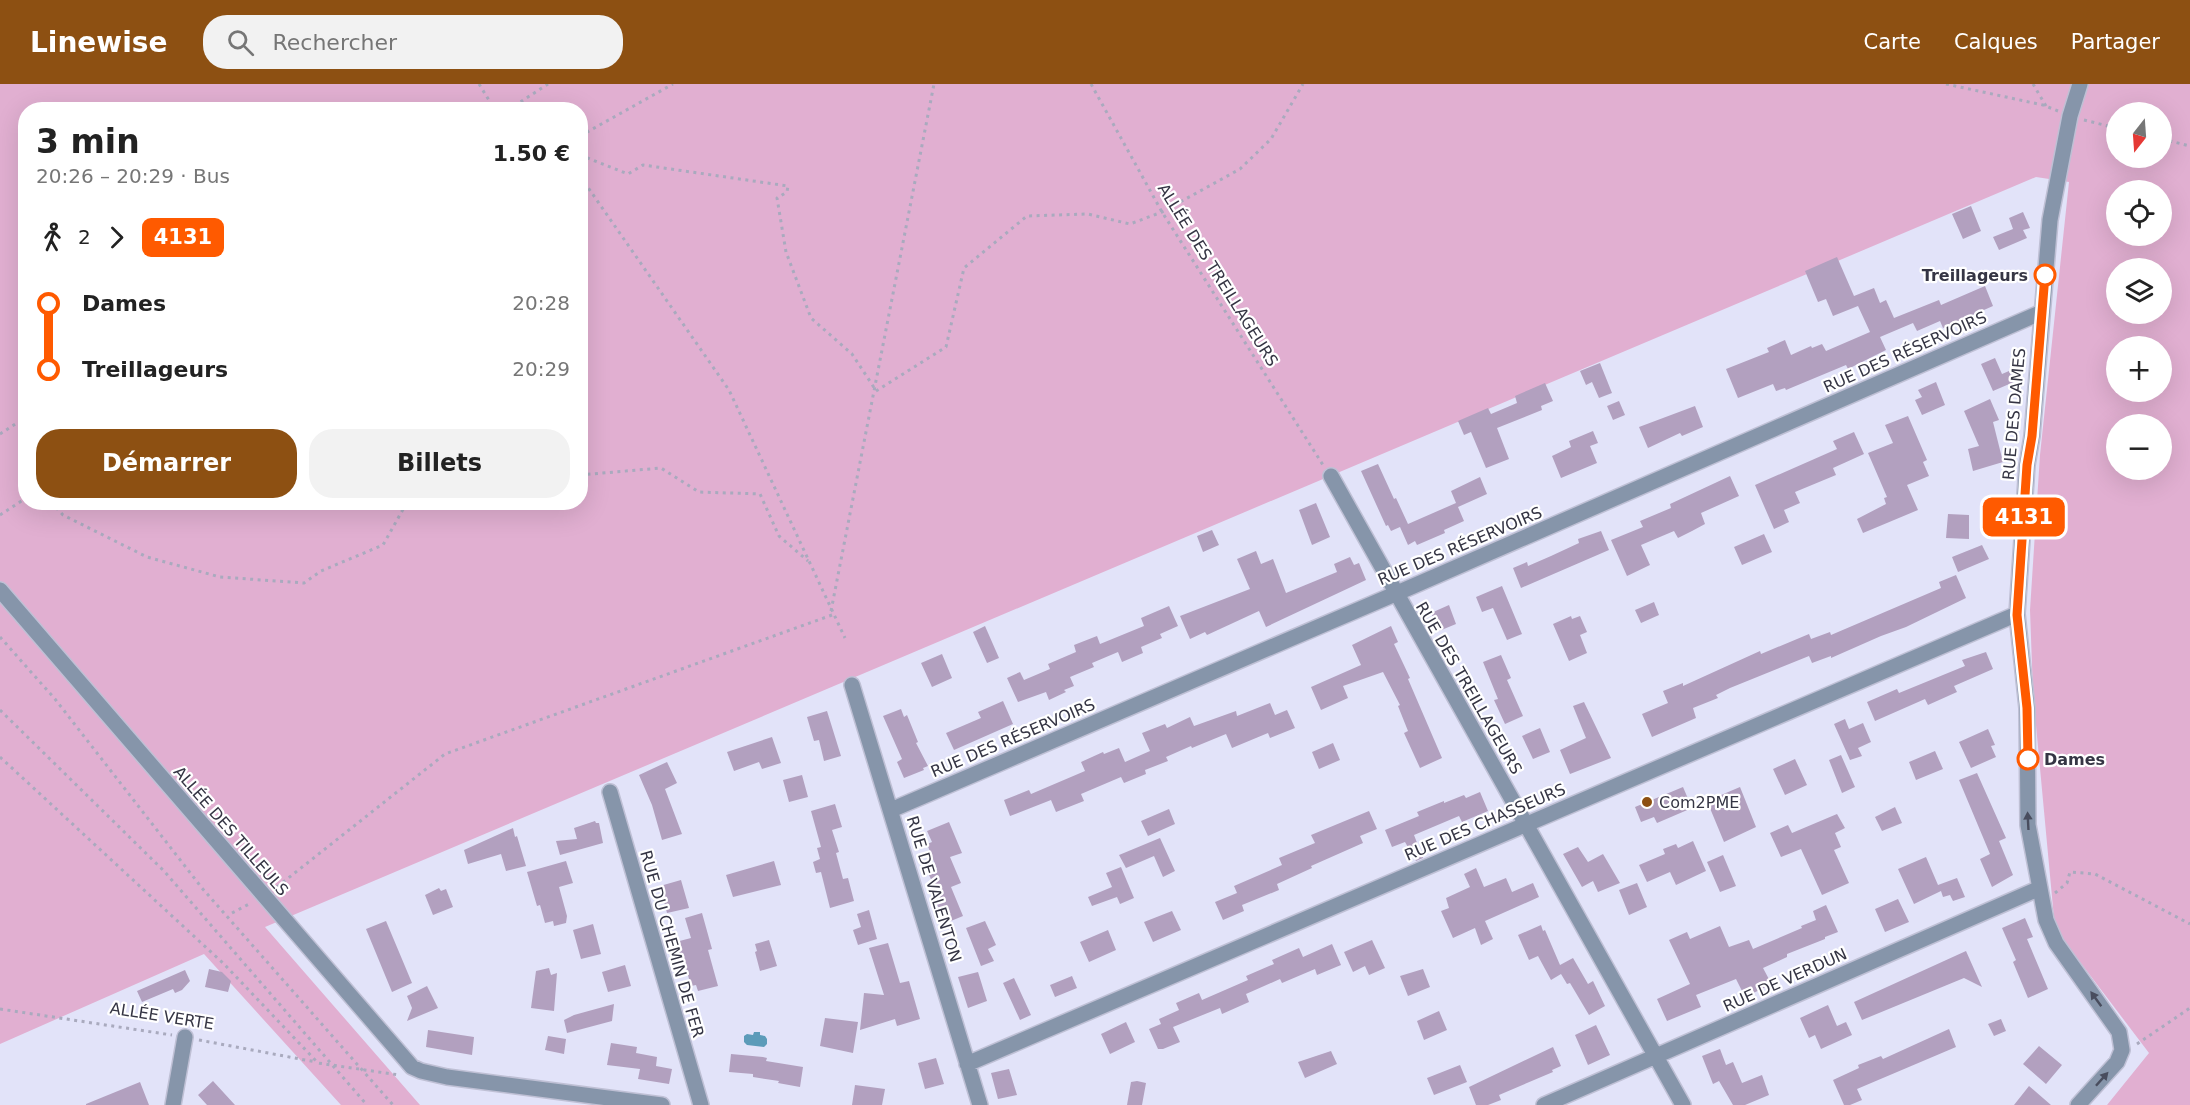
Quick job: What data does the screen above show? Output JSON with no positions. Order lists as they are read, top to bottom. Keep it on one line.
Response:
{"streets":{"street":["RUE DES RÉSERVOIRS","RUE DES DAMES","RUE DES TREILLAGEURS","RUE DES CHASSEURS","ALLÉE DES TILLEULS","RUE DE VALENTON","RUE DU CHEMIN DE FER","RUE DE VERDUN"],"path":["ALLÉE DES TREILLAGEURS","ALLÉE VERTE"]},"crossings":[["ALLÉE DES TREILLAGEURS","RUE DES TREILLAGEURS"],["RUE DES RÉSERVOIRS","RUE DES DAMES"],["RUE DES RÉSERVOIRS","RUE DES TREILLAGEURS"],["RUE DES RÉSERVOIRS","RUE DE VALENTON"],["RUE DES DAMES","RUE DES CHASSEURS"],["RUE DES DAMES","RUE DE VERDUN"],["RUE DES TREILLAGEURS","RUE DES CHASSEURS"],["RUE DES TREILLAGEURS","RUE DE VERDUN"],["RUE DES CHASSEURS","RUE DE VALENTON"],["ALLÉE DES TILLEULS","ALLÉE VERTE"]],"one_way":["RUE DES DAMES"],"places":["Treillageurs","Dames","Com2PME"],"lines":["bus line 4131"],"north":"bottom","page":{"header":"Linewise","search":"Rechercher","nav":["Carte","Calques","Partager"],"on_map":"4131","map_buttons":["+","−"],"heading":["3 min","20:26 – 20:29 · Bus","1.50 €"],"legs":["2","4131"],"list":[{"name":"Dames","value":"20:28"},{"name":"Treillageurs","value":"20:29"}],"buttons":["Démarrer","Billets"]}}
